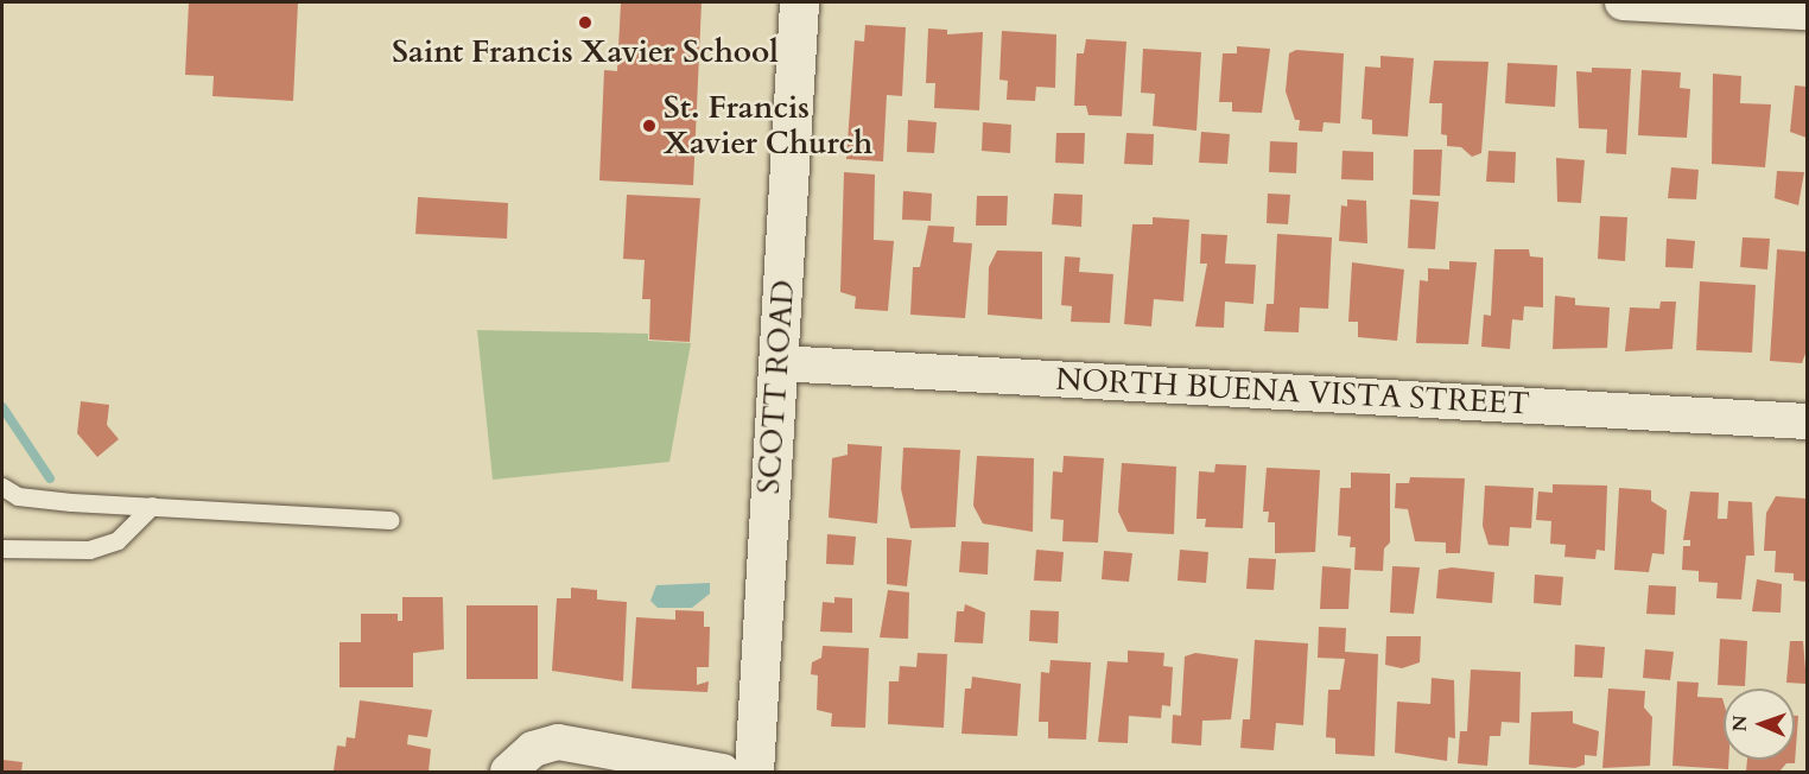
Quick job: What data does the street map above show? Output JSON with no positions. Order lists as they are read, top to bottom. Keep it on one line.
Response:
{"streets":{"street":["SCOTT ROAD","NORTH BUENA VISTA STREET"]},"crossings":[["SCOTT ROAD","NORTH BUENA VISTA STREET"]],"places":["Saint Francis Xavier School","St. Francis Xavier Church"],"north":"left"}
